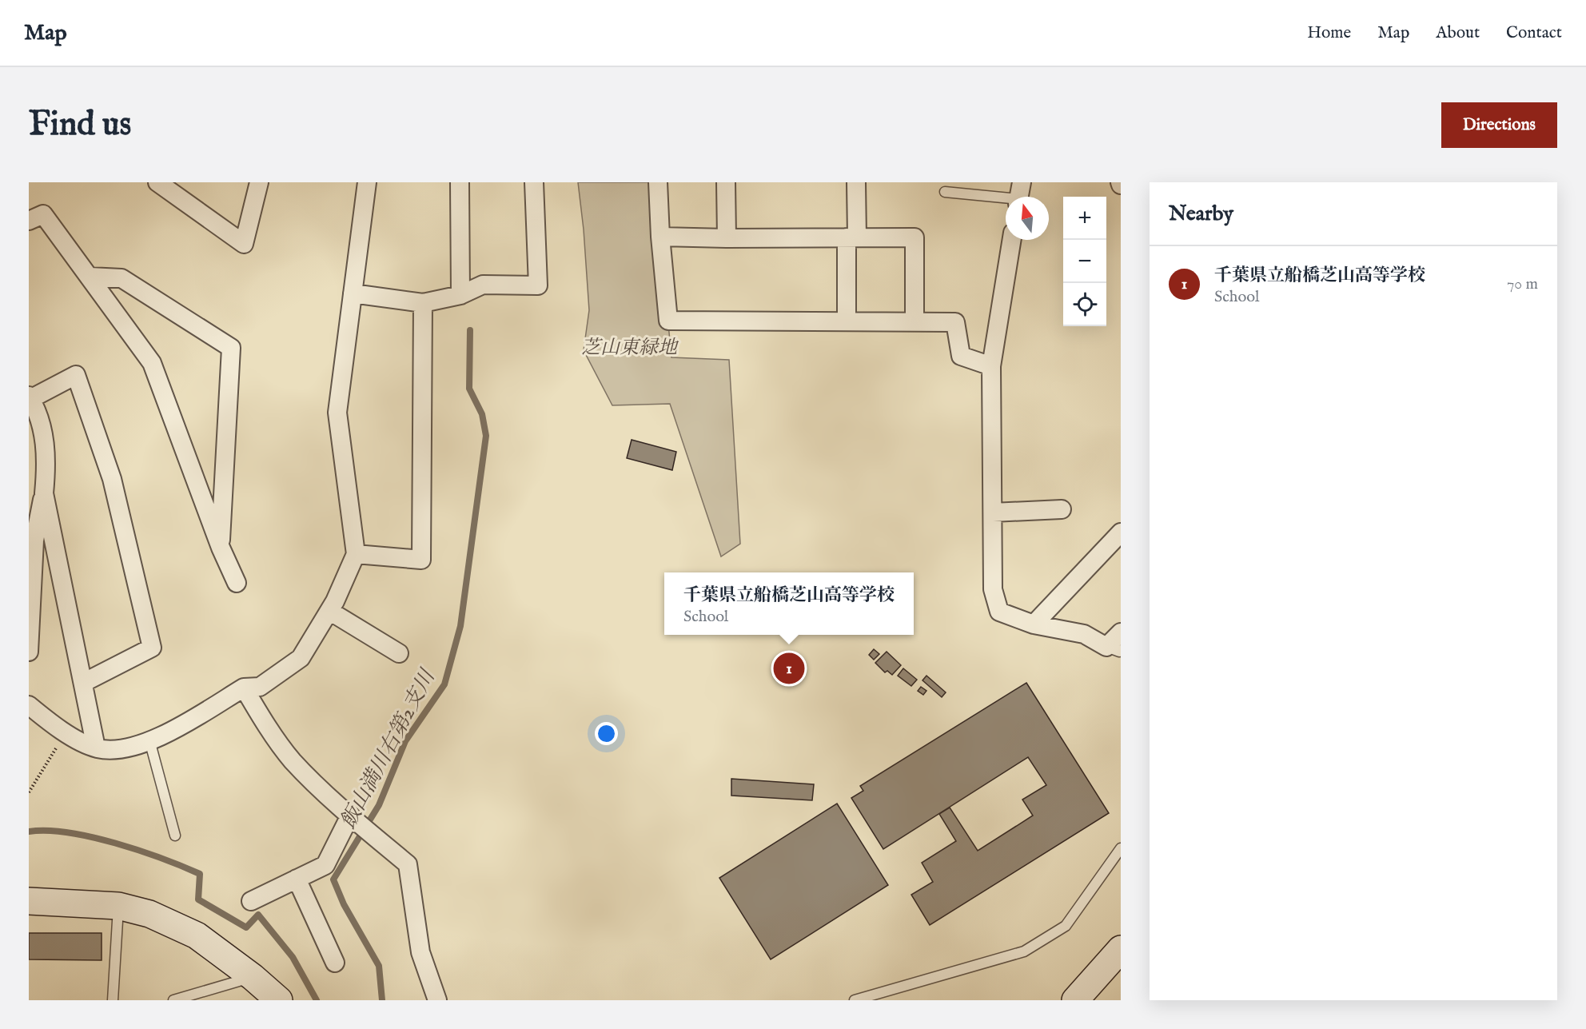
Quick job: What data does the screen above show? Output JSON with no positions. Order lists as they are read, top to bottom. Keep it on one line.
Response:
{"water":["飯山満川右第2支川"],"parks":["芝山東緑地"],"north":"top","page":{"header":"Map","nav":["Home","Map","About","Contact"],"buttons":"Directions","title":"Find us","heading":"Nearby","map_buttons":["+","−"],"list":[{"mark":"1","name":"千葉県立船橋芝山高等学校","note":"School","value":"70 m"}],"popup":["千葉県立船橋芝山高等学校","School"],"pins":"1"}}
